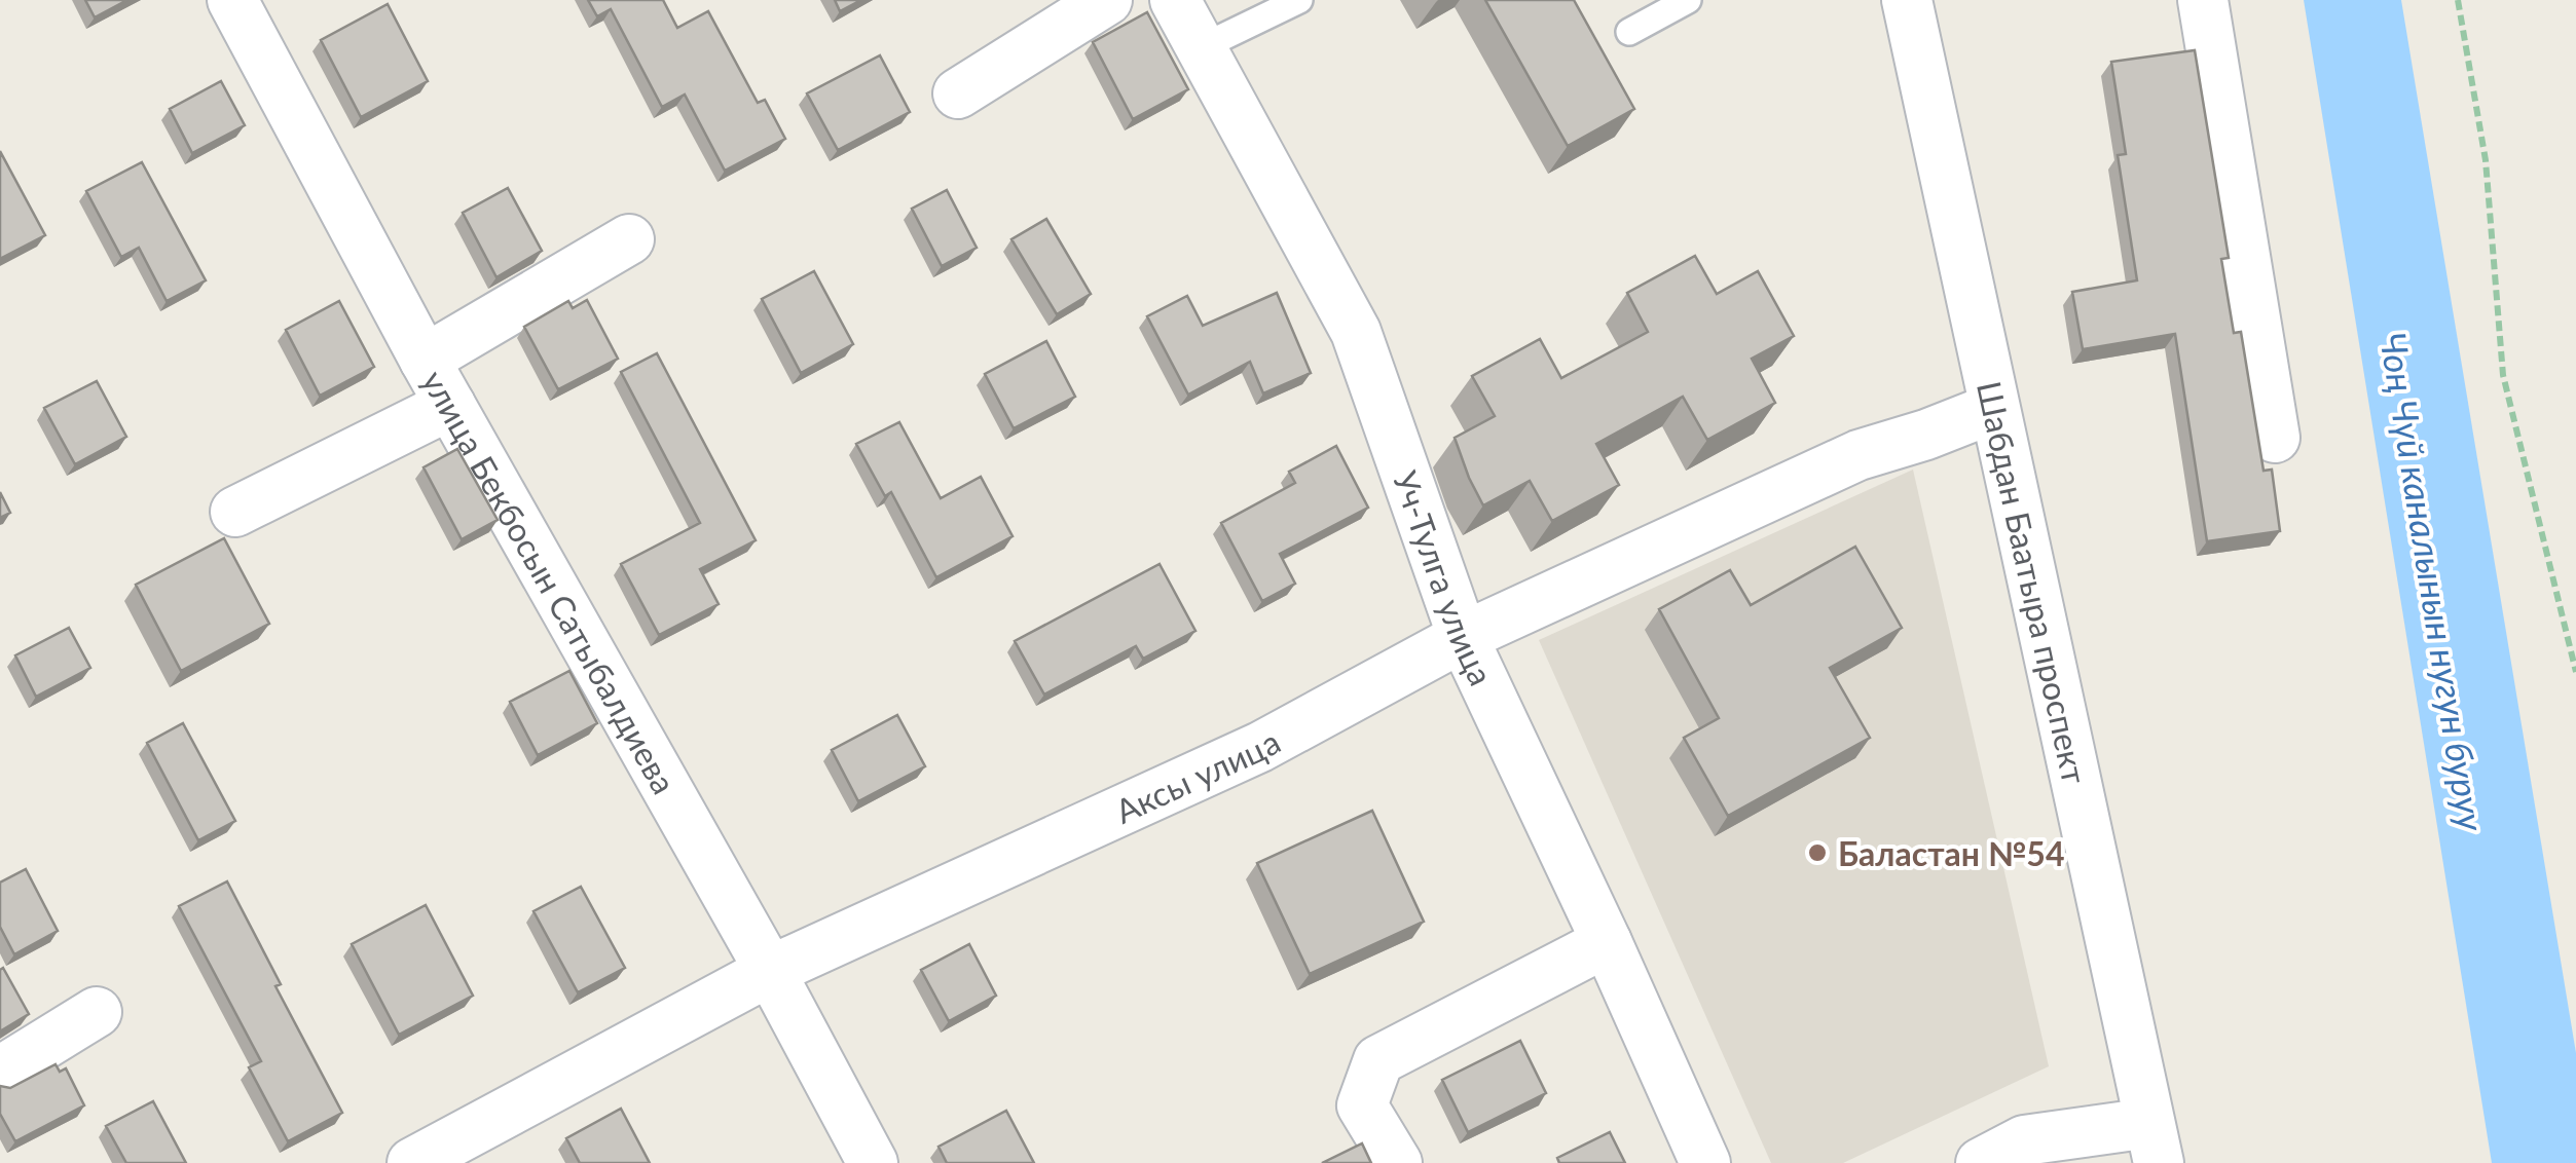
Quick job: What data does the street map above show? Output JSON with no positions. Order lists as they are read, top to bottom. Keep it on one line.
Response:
{"streets":{"street":["Уч-Тулга улица","Шабдан Баатыра проспект","улица Бекбосын Сатыбалдиева","Аксы улица"]},"crossings":[["Уч-Тулга улица","Аксы улица"],["Шабдан Баатыра проспект","Аксы улица"],["улица Бекбосын Сатыбалдиева","Аксы улица"]],"water":["Чоң Чүй каналынын нугун буруу"],"places":["Баластан №54"]}
